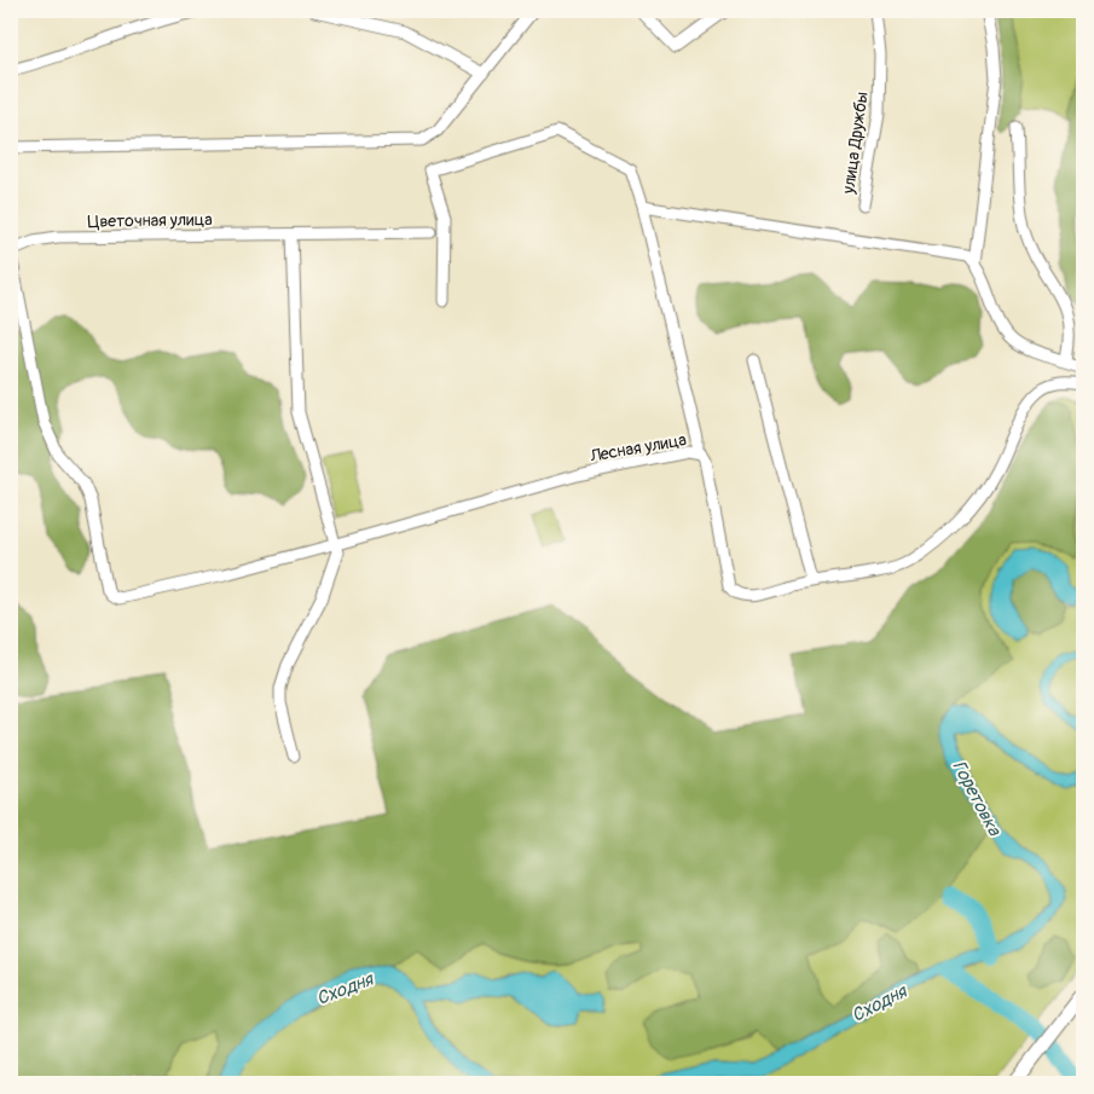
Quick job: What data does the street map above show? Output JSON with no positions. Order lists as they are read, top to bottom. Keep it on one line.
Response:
{"streets":{"street":["улица Дружбы","Цветочная улица","Лесная улица"]},"crossings":[["Цветочная улица","Лесная улица"]],"water":["Горетовка","Сходня"]}
